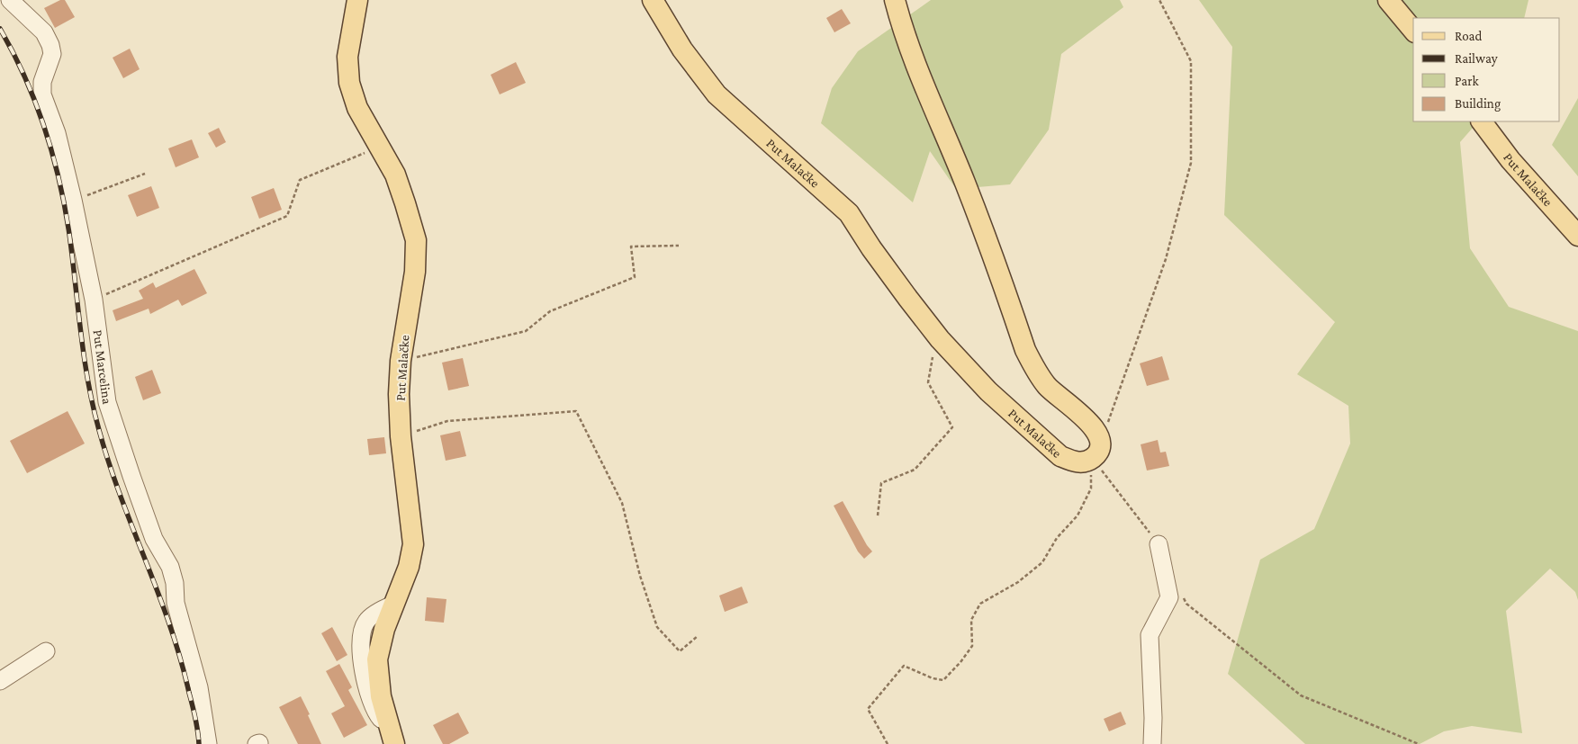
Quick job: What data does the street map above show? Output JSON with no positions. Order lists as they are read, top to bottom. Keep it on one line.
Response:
{"streets":{"main road":["Put Malačke"],"street":["Put Marcelina"]},"legend":["Road","Railway","Park","Building"]}
